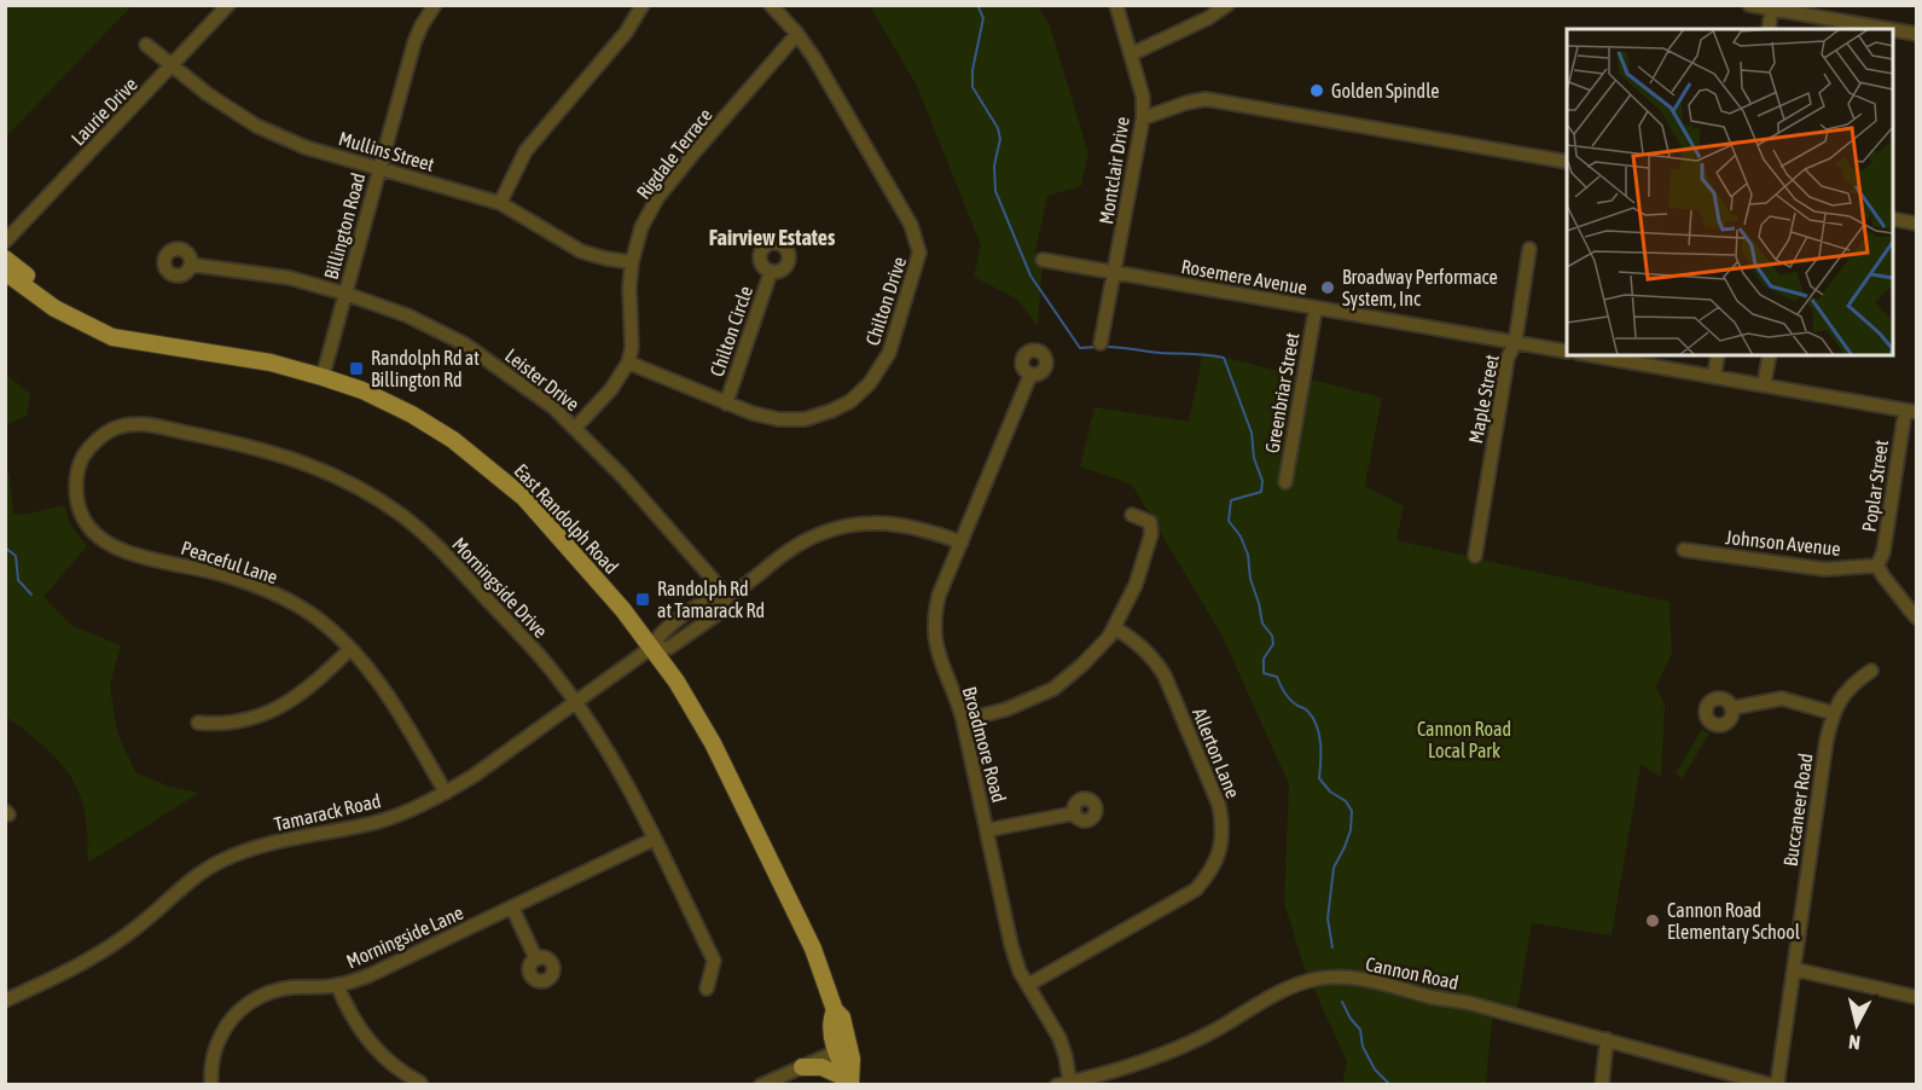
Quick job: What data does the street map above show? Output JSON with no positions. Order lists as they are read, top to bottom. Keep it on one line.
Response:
{"streets":{"main road":["East Randolph Road"],"street":["Laurie Drive","Mullins Street","Rigdale Terrace","Montclair Drive","Billington Road","Rosemere Avenue","Chilton Drive","Chilton Circle","Leister Drive","Greenbriar Street","Maple Street","Poplar Street","Johnson Avenue","Peaceful Lane","Morningside Drive","Broadmore Road","Allerton Lane","Buccaneer Road","Tamarack Road","Morningside Lane","Cannon Road"]},"crossings":[["Laurie Drive","Mullins Street"],["Mullins Street","Rigdale Terrace"],["Mullins Street","Billington Road"],["Rigdale Terrace","Chilton Drive"],["Rigdale Terrace","Leister Drive"],["Montclair Drive","Rosemere Avenue"],["Billington Road","Leister Drive"],["Billington Road","East Randolph Road"],["Rosemere Avenue","Greenbriar Street"],["Rosemere Avenue","Maple Street"],["Chilton Drive","Chilton Circle"],["Leister Drive","Tamarack Road"],["Poplar Street","Johnson Avenue"],["East Randolph Road","Tamarack Road"],["Peaceful Lane","Morningside Drive"],["Peaceful Lane","Tamarack Road"],["Morningside Drive","Tamarack Road"],["Morningside Drive","Morningside Lane"],["Broadmore Road","Allerton Lane"],["Broadmore Road","Tamarack Road"],["Broadmore Road","Cannon Road"],["Buccaneer Road","Cannon Road"]],"districts":["Fairview Estates"],"parks":["Cannon Road Local Park"],"places":{"other":["Golden Spindle","Broadway Performace System, Inc","Cannon Road Elementary School"],"transit":["Randolph Rd at Billington Rd","Randolph Rd at Tamarack Rd"]},"north":"bottom"}
